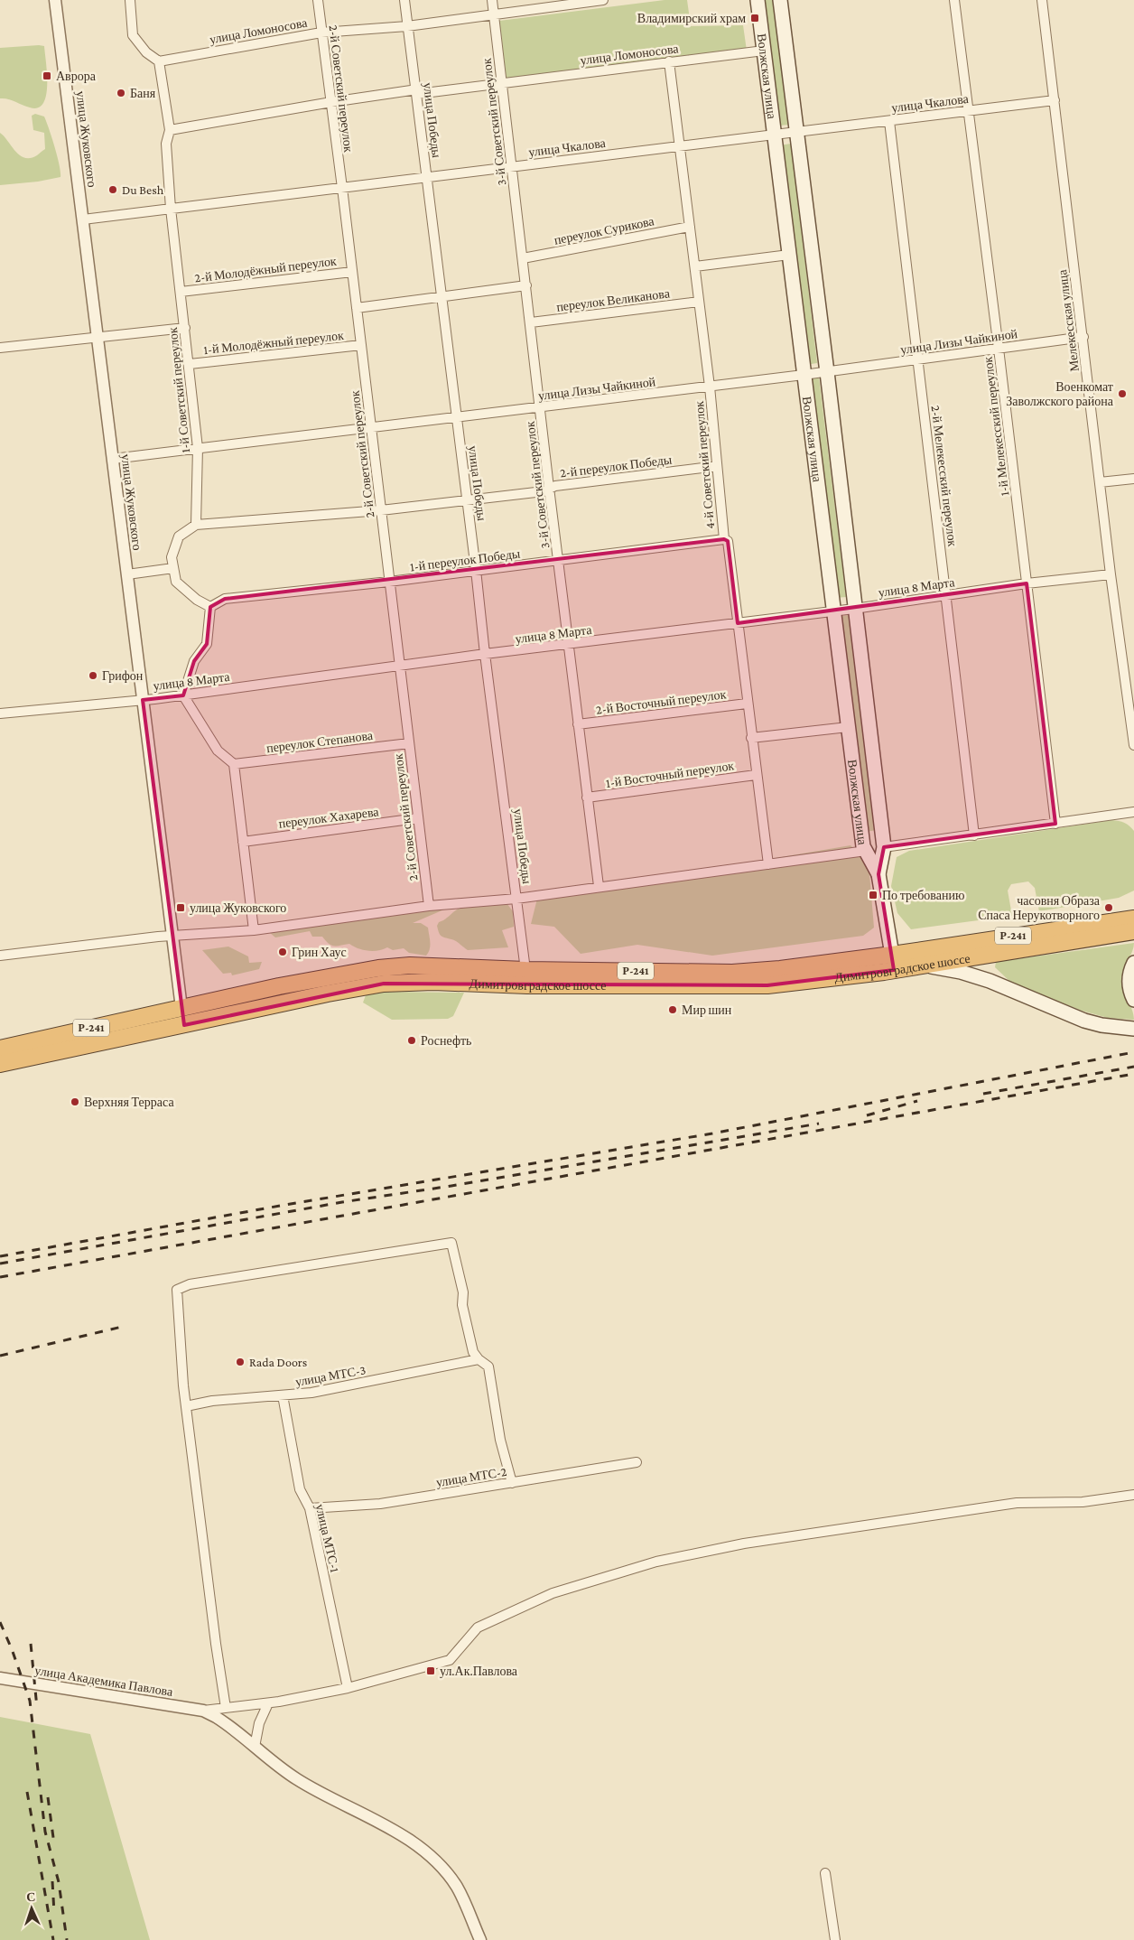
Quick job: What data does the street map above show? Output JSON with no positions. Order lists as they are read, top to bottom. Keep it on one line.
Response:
{"streets":{"highway":["Р-241","Димитровградское шоссе"],"main road":["Волжская улица"],"street":["улица Ломоносова","2-й Советский переулок","улица Чкалова","улица Победы","3-й Советский переулок","улица Жуковского","переулок Сурикова","2-й Молодёжный переулок","переулок Великанова","Мелекесская улица","улица Лизы Чайкиной","1-й Молодёжный переулок","1-й Советский переулок","1-й Мелекесский переулок","4-й Советский переулок","2-й переулок Победы","2-й Мелекесский переулок","1-й переулок Победы","улица 8 Марта","2-й Восточный переулок","переулок Степанова","1-й Восточный переулок","переулок Хахарева","улица МТС-3","улица МТС-2","улица МТС-1","улица Академика Павлова"]},"crossings":[["улица Ломоносова","Волжская улица"],["улица Ломоносова","2-й Советский переулок"],["улица Ломоносова","улица Победы"],["улица Ломоносова","3-й Советский переулок"],["улица Ломоносова","1-й Советский переулок"],["улица Ломоносова","4-й Советский переулок"],["Волжская улица","улица Чкалова"],["Волжская улица","улица Лизы Чайкиной"],["Волжская улица","улица 8 Марта"],["Волжская улица","Димитровградское шоссе"],["2-й Советский переулок","улица Чкалова"],["2-й Советский переулок","2-й Молодёжный переулок"],["2-й Советский переулок","улица Лизы Чайкиной"],["2-й Советский переулок","1-й Молодёжный переулок"],["2-й Советский переулок","2-й переулок Победы"],["2-й Советский переулок","1-й переулок Победы"],["2-й Советский переулок","улица 8 Марта"],["2-й Советский переулок","переулок Степанова"],["2-й Советский переулок","переулок Хахарева"],["улица Чкалова","улица Победы"],["улица Чкалова","3-й Советский переулок"],["улица Чкалова","улица Жуковского"],["улица Чкалова","Мелекесская улица"],["улица Чкалова","1-й Советский переулок"],["улица Чкалова","1-й Мелекесский переулок"],["улица Чкалова","4-й Советский переулок"],["улица Чкалова","2-й Мелекесский переулок"],["улица Победы","улица Лизы Чайкиной"],["улица Победы","2-й переулок Победы"],["улица Победы","1-й переулок Победы"],["улица Победы","улица 8 Марта"],["улица Победы","Димитровградское шоссе"],["3-й Советский переулок","переулок Сурикова"],["3-й Советский переулок","переулок Великанова"],["3-й Советский переулок","улица Лизы Чайкиной"],["3-й Советский переулок","2-й переулок Победы"],["3-й Советский переулок","1-й переулок Победы"],["3-й Советский переулок","улица 8 Марта"],["3-й Советский переулок","2-й Восточный переулок"],["3-й Советский переулок","1-й Восточный переулок"],["улица Жуковского","улица Лизы Чайкиной"],["улица Жуковского","улица 8 Марта"],["улица Жуковского","Димитровградское шоссе"],["переулок Сурикова","4-й Советский переулок"],["2-й Молодёжный переулок","1-й Советский переулок"],["переулок Великанова","4-й Советский переулок"],["Мелекесская улица","улица Лизы Чайкиной"],["Мелекесская улица","улица 8 Марта"],["улица Лизы Чайкиной","1-й Советский переулок"],["улица Лизы Чайкиной","1-й Мелекесский переулок"],["улица Лизы Чайкиной","4-й Советский переулок"],["улица Лизы Чайкиной","2-й Мелекесский переулок"],["1-й Молодёжный переулок","1-й Советский переулок"],["1-й Советский переулок","2-й переулок Победы"],["1-й Мелекесский переулок","улица 8 Марта"],["4-й Советский переулок","2-й переулок Победы"],["4-й Советский переулок","1-й переулок Победы"],["4-й Советский переулок","улица 8 Марта"],["4-й Советский переулок","2-й Восточный переулок"],["4-й Советский переулок","1-й Восточный переулок"],["2-й Мелекесский переулок","улица 8 Марта"],["улица МТС-3","улица МТС-1"],["улица МТС-2","улица МТС-1"]],"places":{"transit":["Владимирский храм","Аврора","По требованию","улица Жуковского","ул.Ак.Павлова"],"other":["Баня","Du Besh","Военкомат Заволжского района","Грифон","часовня Образа Спаса Нерукотворного","Грин Хаус","Мир шин","Роснефть","Верхняя Терраса","Rada Doors"]},"north":"top"}
